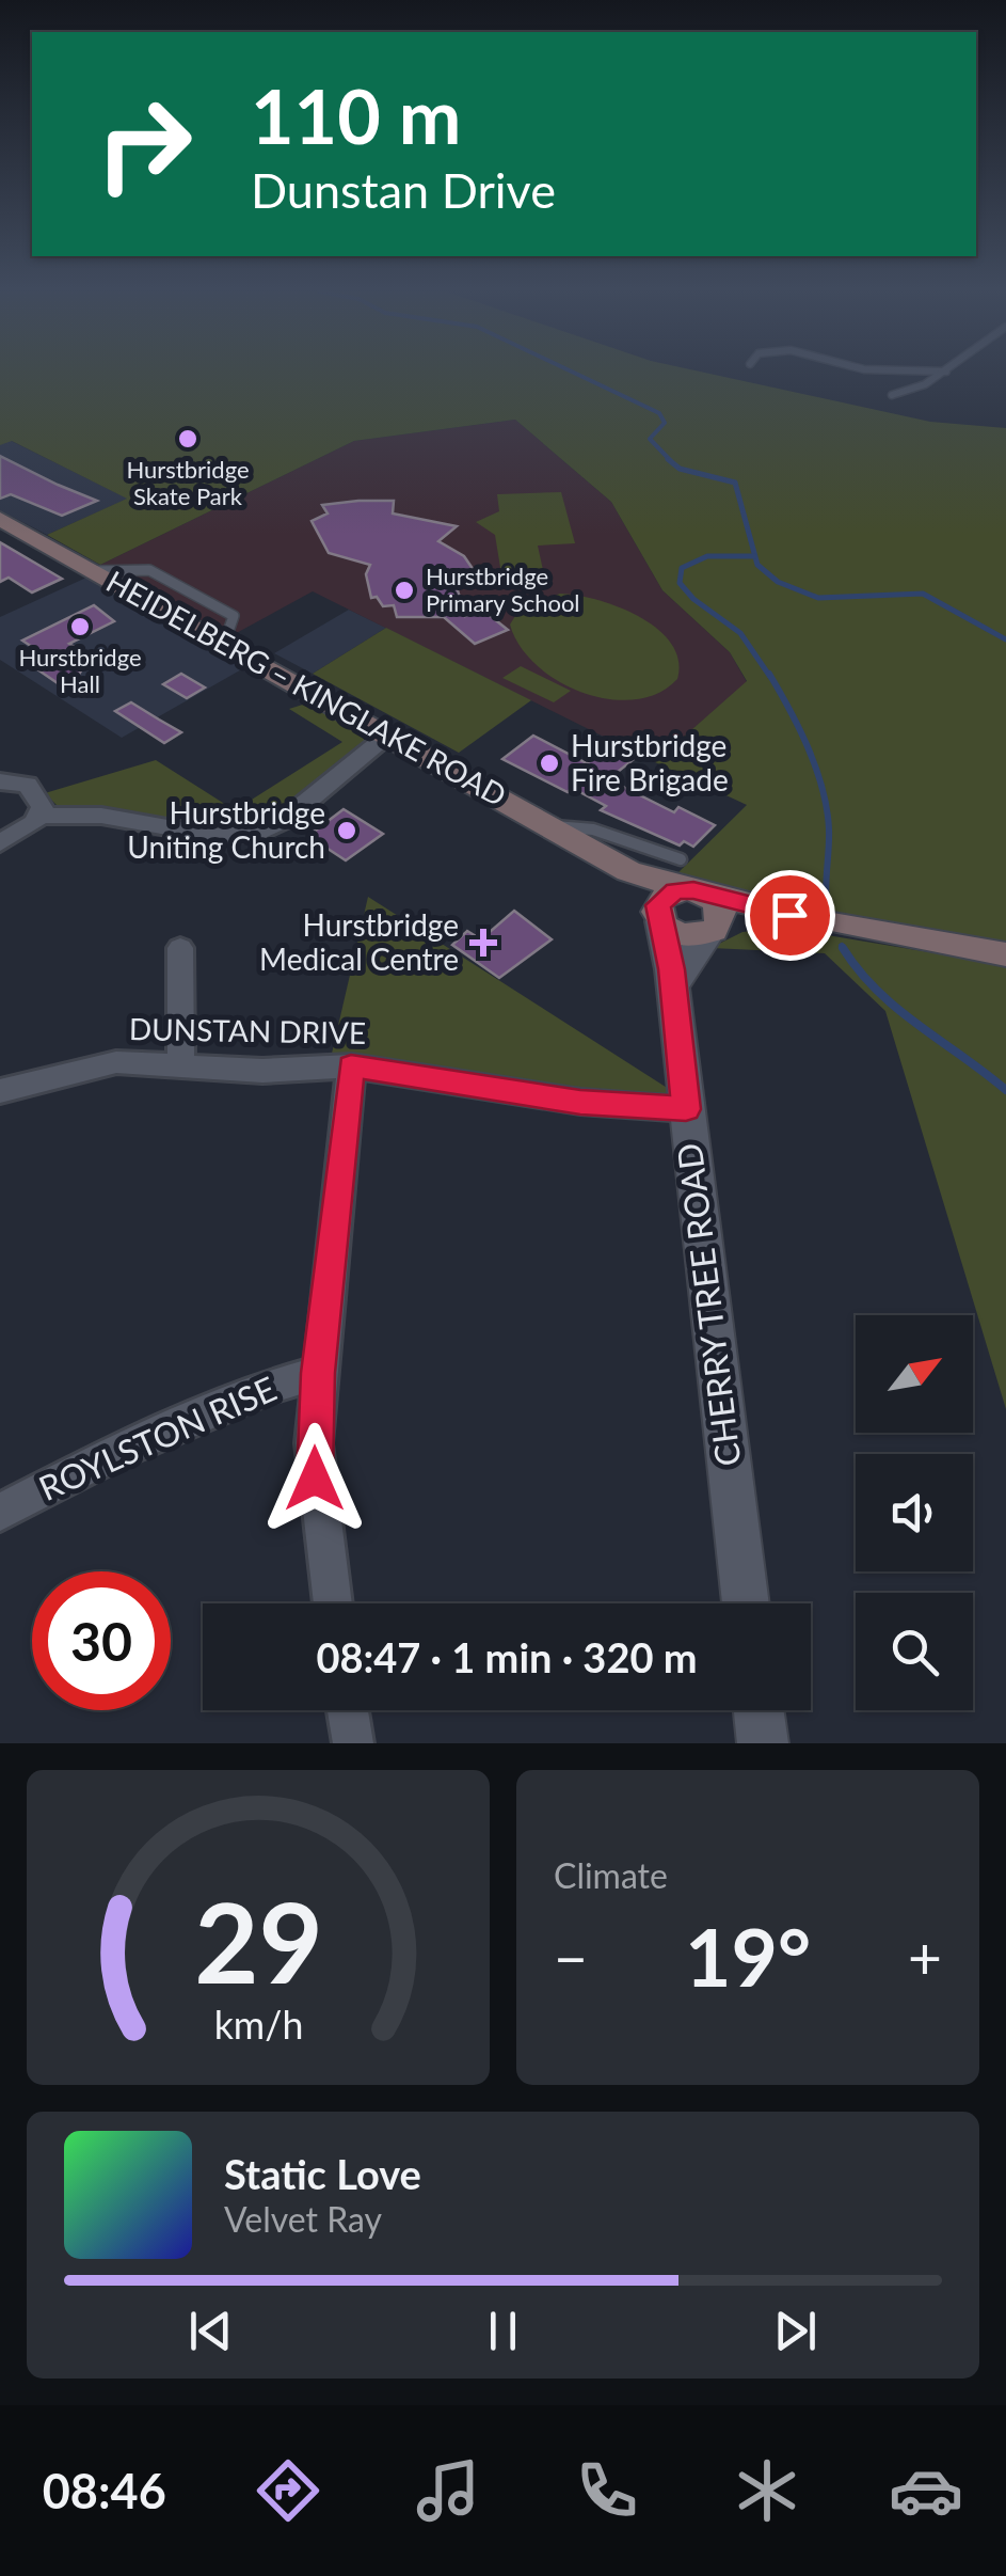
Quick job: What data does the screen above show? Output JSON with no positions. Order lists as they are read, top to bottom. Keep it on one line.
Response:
{"streets":{"main road":["HEIDELBERG – KINGLAKE ROAD"],"street":["DUNSTAN DRIVE","CHERRY TREE ROAD","ROYLSTON RISE"]},"crossings":[["HEIDELBERG – KINGLAKE ROAD","CHERRY TREE ROAD"],["DUNSTAN DRIVE","CHERRY TREE ROAD"]],"places":{"other":["Hurstbridge Skate Park","Hurstbridge Primary School","Hurstbridge Hall","Hurstbridge Fire Brigade","Hurstbridge Uniting Church"],"health":["Hurstbridge Medical Centre"]},"north":"top right","page":{"turn":["110 m","Dunstan Drive"],"limit":"30","trip":"08:47 · 1 min · 320 m","tile":"Climate","heat":["−","19°","+"],"song":["Static Love","Velvet Ray"],"tabs":"08:46","gauge":["29","km/h"]}}
